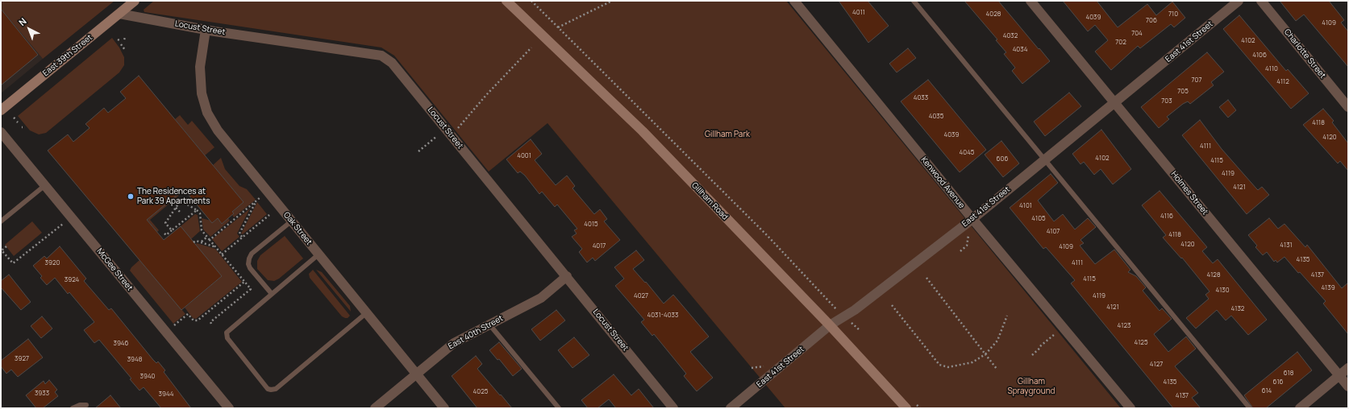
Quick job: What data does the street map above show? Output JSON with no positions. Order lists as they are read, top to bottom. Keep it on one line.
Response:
{"streets":{"main road":["East 39th Street","Gillham Road"],"street":["Locust Street","East 41st Street","Charlotte Street","Kenwood Avenue","Holmes Street","Oak Street","McGee Street","East 40th Street"]},"crossings":[["Locust Street","East 39th Street"],["Locust Street","Oak Street"],["Locust Street","East 40th Street"],["East 41st Street","Kenwood Avenue"],["East 41st Street","Holmes Street"],["East 41st Street","Gillham Road"],["Oak Street","East 40th Street"]],"parks":["Gillham Park","Gillham Sprayground"],"places":["The Residences at Park 39 Apartments"],"house_numbers":["4011","4028","710","4039","706","4109","704","4032","4102","702","4034","4106","4110","707","4112","705","4033","703","4035","4118","4039","4120","4111","4045","4001","4102","606","4115","4119","4121","4101","4116","4105","4015","4107","4118","4120","4131","4017","4109","4135","3920","4111","4128","4137","4115","3924","4139","4130","4027","4119","4121","4132","4031-4033","4123","4125","3946","3927","3948","4127","618","3940","4135","616","614","4025","3933","3944","4137"],"north":"top left"}
